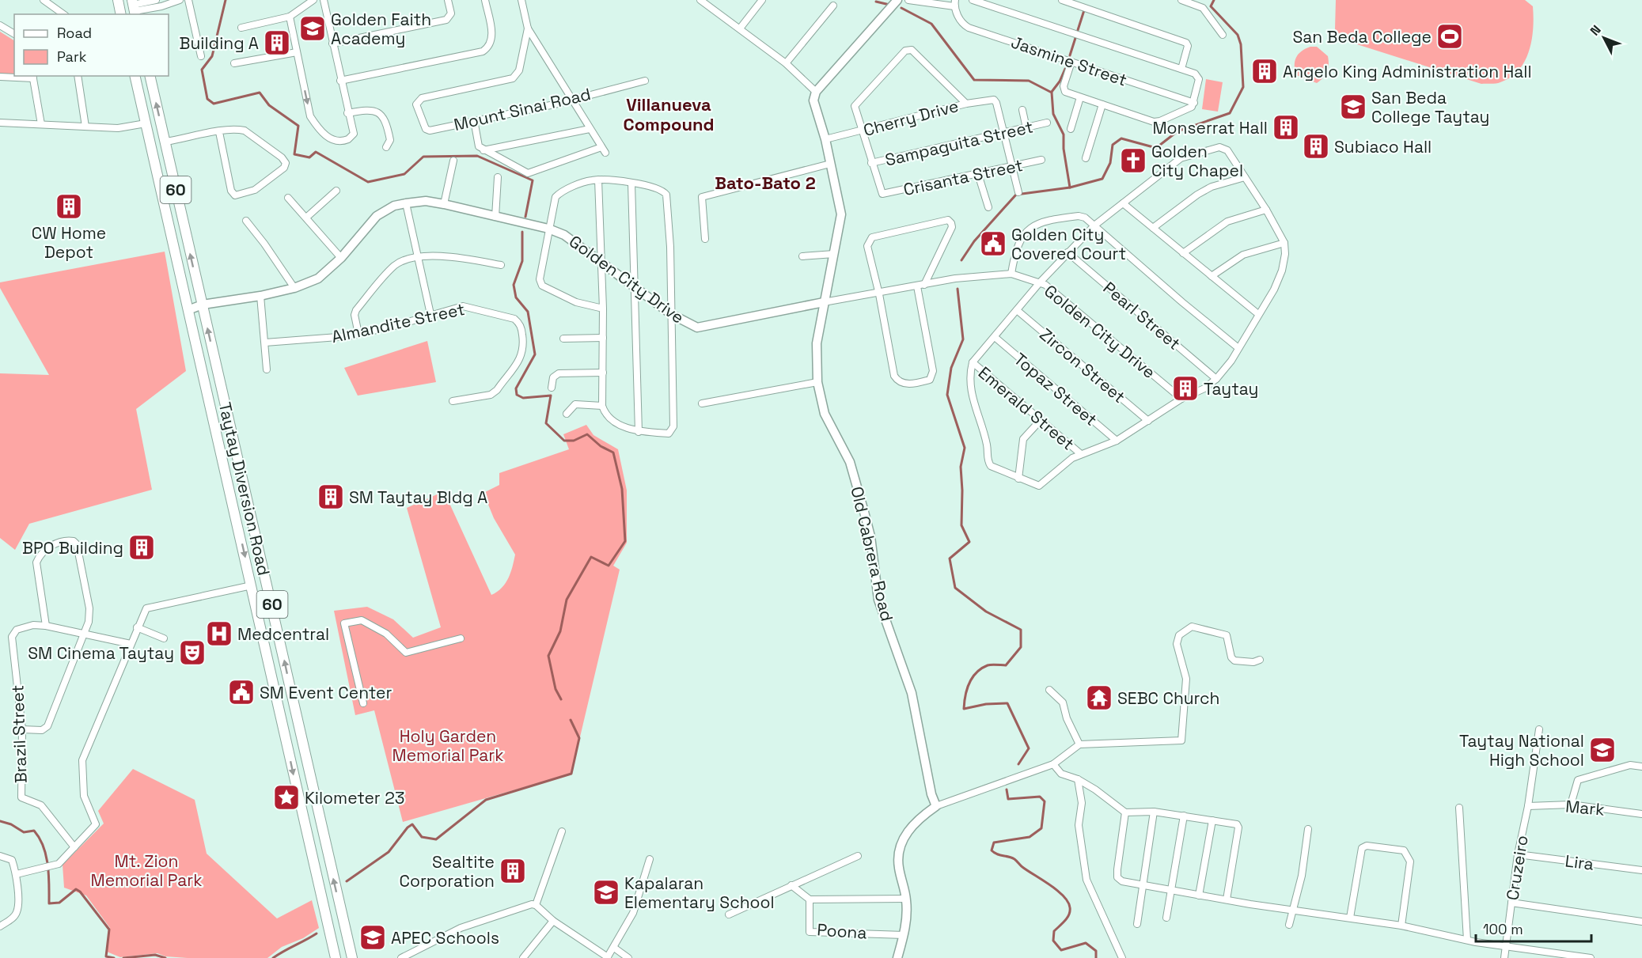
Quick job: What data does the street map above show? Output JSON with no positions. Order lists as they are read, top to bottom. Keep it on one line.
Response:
{"streets":{"main road":["60","Taytay Diversion Road"],"street":["Jasmine Street","Mount Sinai Road","Cherry Drive","Sampaguita Street","Crisanta Street","Golden City Drive","Pearl Street","Almandite Street","Zircon Street","Topaz Street","Emerald Street","Old Cabrera Road","Brazil Street","Mark","Lira","Cruzeiro","Poona"]},"crossings":[["Cherry Drive","Sampaguita Street"],["Cherry Drive","Old Cabrera Road"],["Sampaguita Street","Crisanta Street"],["Golden City Drive","Taytay Diversion Road"],["Golden City Drive","Old Cabrera Road"],["Mark","Cruzeiro"],["Lira","Cruzeiro"]],"districts":["Villanueva Compound","Bato-Bato 2"],"parks":["Holy Garden Memorial Park","Mt. Zion Memorial Park"],"places":{"school or university":["Golden Faith Academy","San Beda College Taytay","Taytay National High School","Kapalaran Elementary School","APEC Schools"],"sports":["San Beda College"],"building":["Building A","Angelo King Administration Hall","Monserrat Hall","Subiaco Hall","CW Home Depot","Taytay","SM Taytay Bldg A","BPO Building","Sealtite Corporation"],"church":["Golden City Chapel"],"public building":["Golden City Covered Court","SM Event Center"],"hospital":["Medcentral"],"theatre":["SM Cinema Taytay"],"temple":["SEBC Church"],"place":["Kilometer 23"]},"legend":["Road","Park"],"scale_bar":"100 m","north":"top left"}
